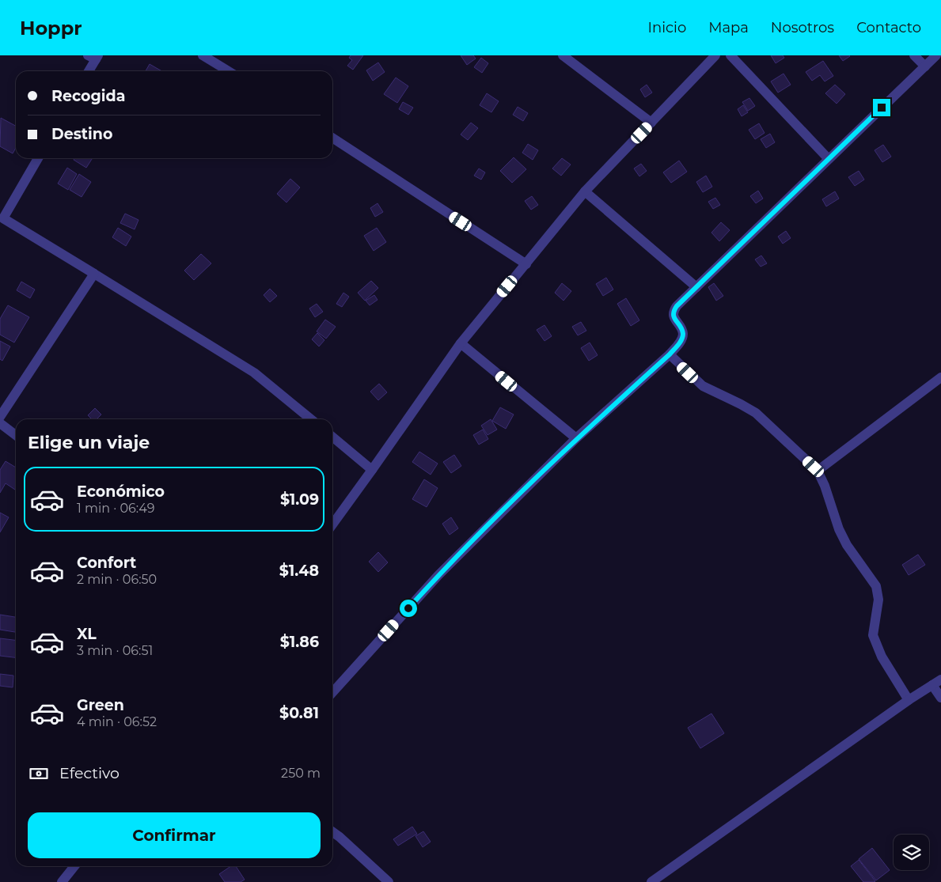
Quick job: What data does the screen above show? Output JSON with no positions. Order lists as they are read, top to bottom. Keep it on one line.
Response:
{"page":{"header":"Hoppr","nav":["Inicio","Mapa","Nosotros","Contacto"],"banner":["Recogida","Destino"],"heading":"Elige un viaje","list":[{"name":"Económico","note":"1 min · 06:49","value":"$1.09"},{"name":"Confort","note":"2 min · 06:50","value":"$1.48"},{"name":"XL","note":"3 min · 06:51","value":"$1.86"},{"name":"Green","note":"4 min · 06:52","value":"$0.81"}],"pay":["Efectivo","250 m"],"buttons":"Confirmar"}}
